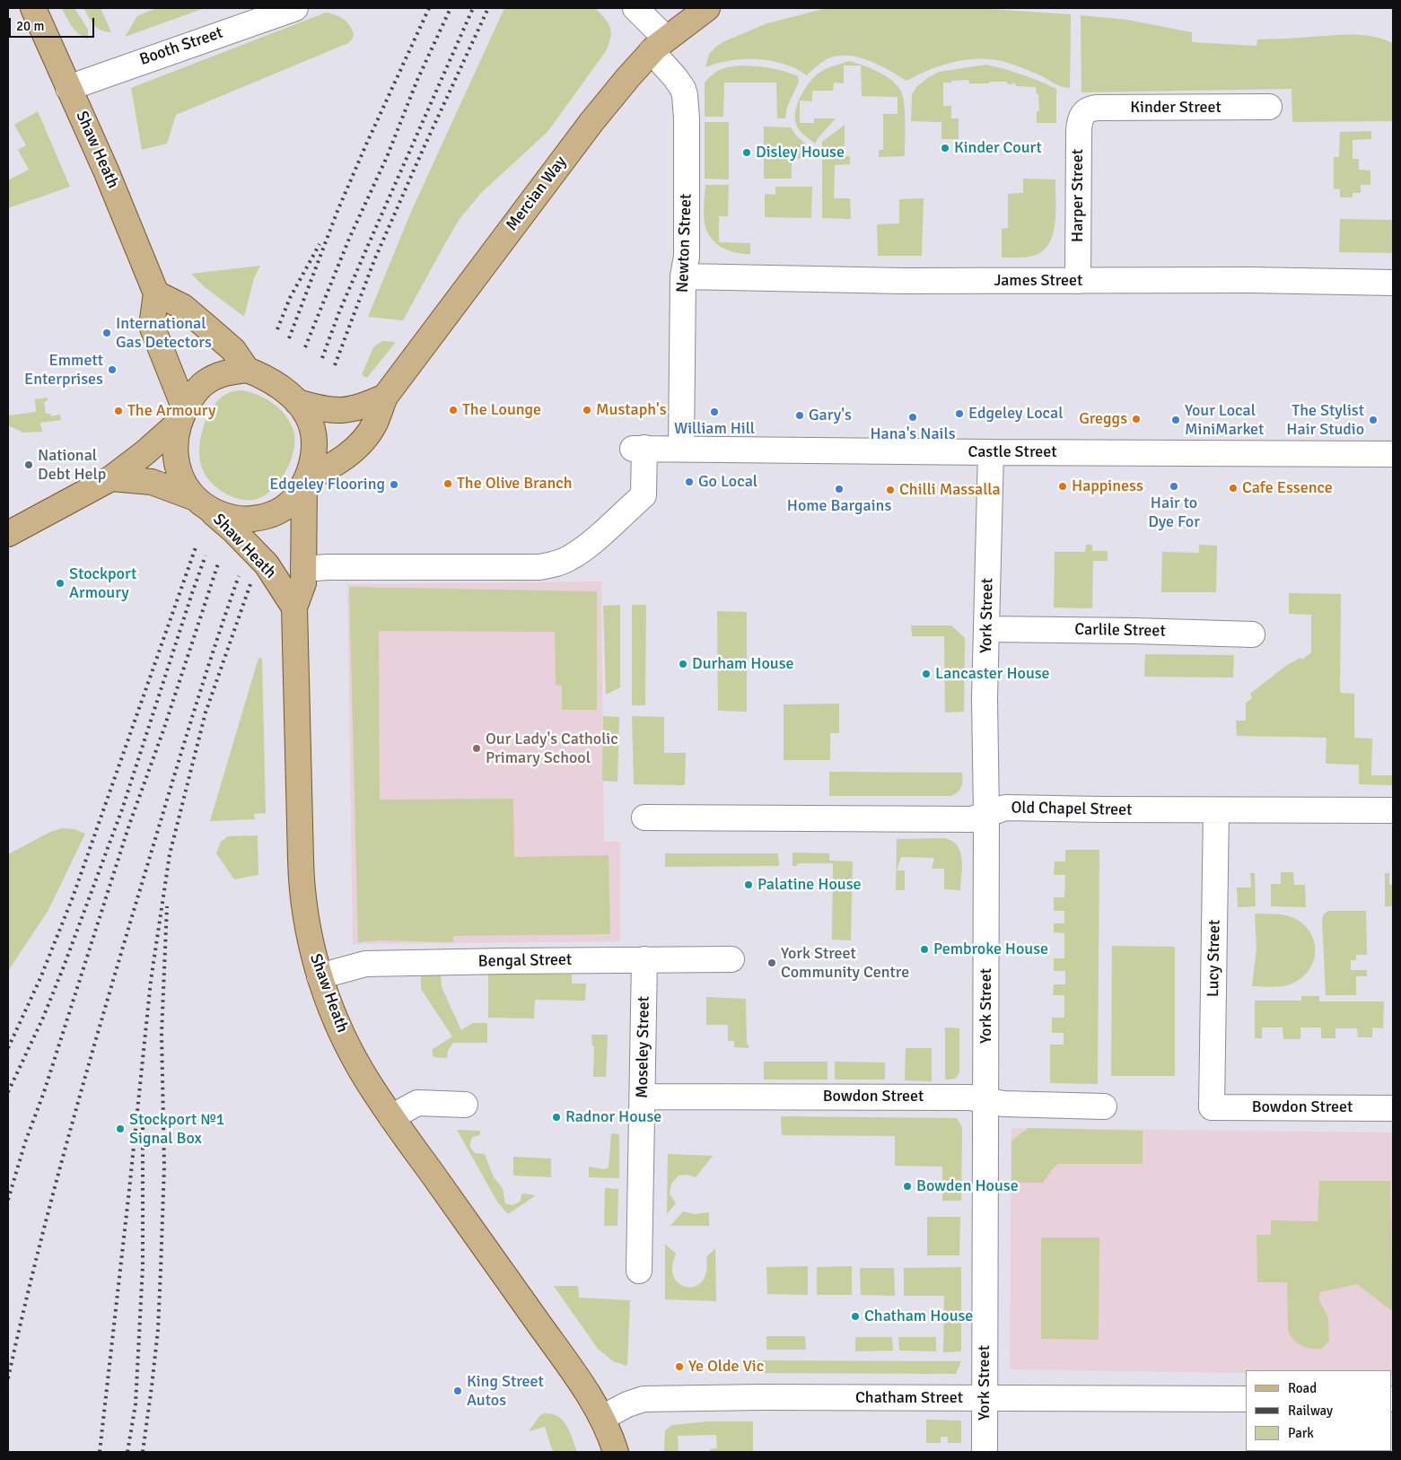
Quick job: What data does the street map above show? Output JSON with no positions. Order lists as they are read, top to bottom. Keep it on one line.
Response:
{"streets":{"main road":["Shaw Heath","Mercian Way"],"street":["Booth Street","Kinder Street","Harper Street","Newton Street","James Street","Castle Street","York Street","Carlile Street","Old Chapel Street","Lucy Street","Bengal Street","Moseley Street","Bowdon Street","Chatham Street"]},"crossings":[["Booth Street","Shaw Heath"],["Kinder Street","Harper Street"],["Shaw Heath","Mercian Way"],["Shaw Heath","Castle Street"],["Shaw Heath","Bengal Street"],["Shaw Heath","Chatham Street"],["Mercian Way","Newton Street"],["Harper Street","James Street"],["Newton Street","James Street"],["Newton Street","Castle Street"],["Castle Street","York Street"],["York Street","Carlile Street"],["York Street","Old Chapel Street"],["York Street","Bowdon Street"],["York Street","Chatham Street"],["Old Chapel Street","Lucy Street"],["Lucy Street","Bowdon Street"],["Bengal Street","Moseley Street"],["Moseley Street","Bowdon Street"]],"places":["Kinder Court","Disley House","International Gas Detectors","Emmett Enterprises","The Lounge","Mustaph's","The Armoury","William Hill","Edgeley Local","Gary's","Hana's Nails","Greggs","Your Local MiniMarket","The Stylist Hair Studio","National Debt Help","Go Local","The Olive Branch","Edgeley Flooring","Happiness","Hair to Dye For","Cafe Essence","Home Bargains","Chilli Massalla","Stockport Armoury","Durham House","Lancaster House","Our Lady's Catholic Primary School","Palatine House","Pembroke House","York Street Community Centre","Radnor House","Stockport №1 Signal Box","Bowden House","Chatham House","Ye Olde Vic","King Street Autos"],"legend":["Road","Railway","Park"],"scale_bar":"20 m"}
